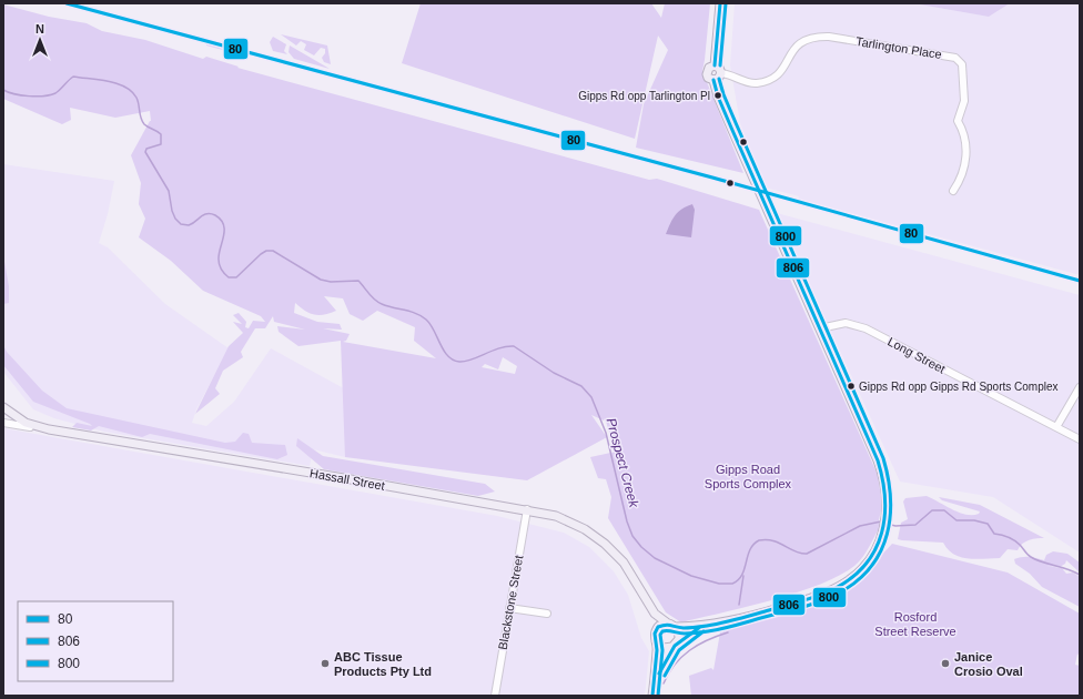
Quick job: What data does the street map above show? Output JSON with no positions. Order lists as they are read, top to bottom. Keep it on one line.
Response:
{"streets":{"main road":["Hassall Street"],"street":["Tarlington Place","Long Street","Blackstone Street"]},"crossings":[["Hassall Street","Blackstone Street"]],"water":["Prospect Creek"],"parks":["Gipps Road Sports Complex","Rosford Street Reserve"],"places":["Gipps Rd opp Tarlington Pl","Gipps Rd opp Gipps Rd Sports Complex","ABC Tissue Products Pty Ltd","Janice Crosio Oval"],"lines":["transit line 80","transit line 806","transit line 800"],"legend":["80","806","800"],"north":"top"}
